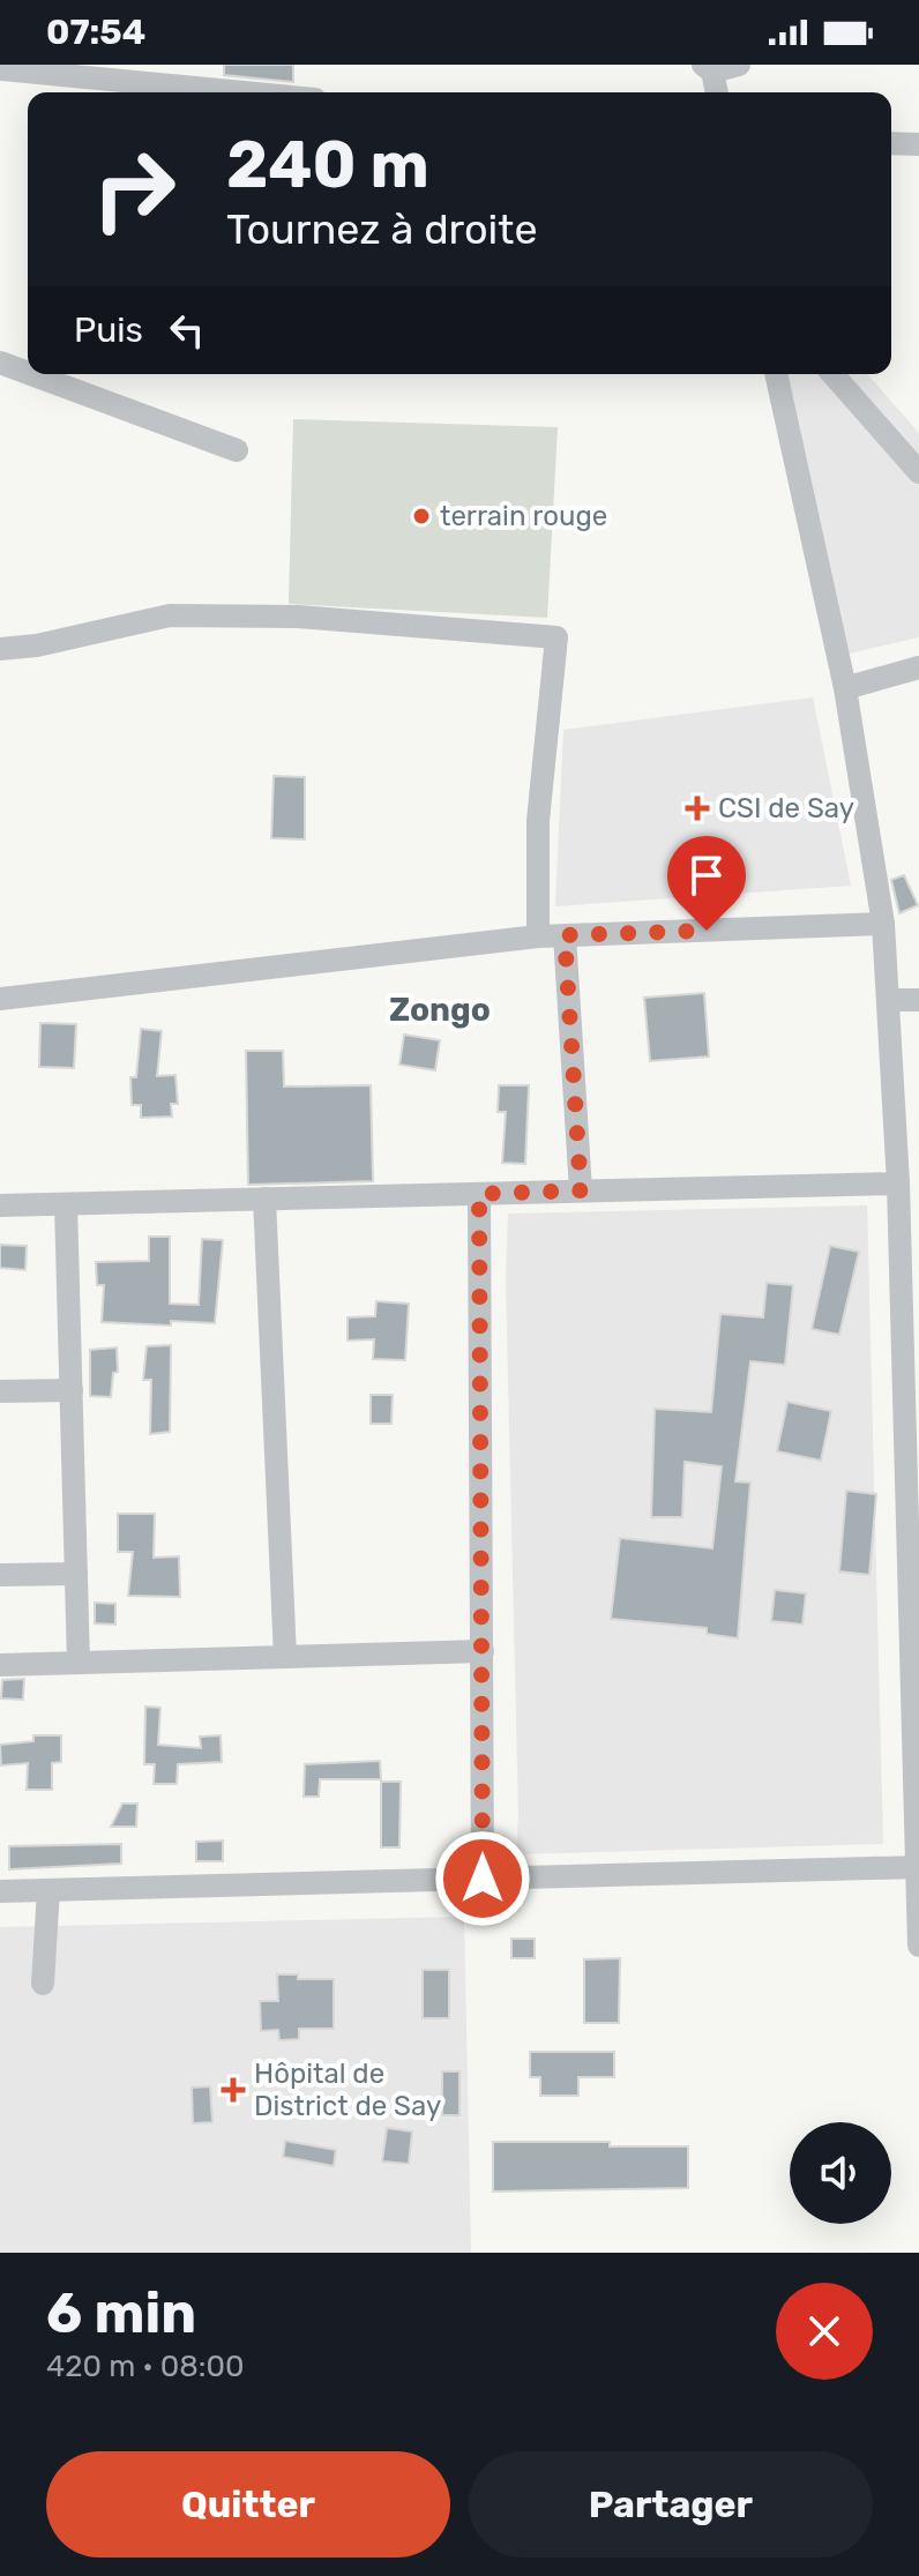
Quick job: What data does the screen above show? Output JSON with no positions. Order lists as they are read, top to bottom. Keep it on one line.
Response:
{"districts":["Zongo"],"places":{"other":["terrain rouge"],"health":["CSI de Say","Hôpital de District de Say"]},"page":{"status":"07:54","turn":["240 m","Tournez à droite"],"then":"Puis","heading":["6 min","420 m · 08:00"],"buttons":["Quitter","Partager"]}}
